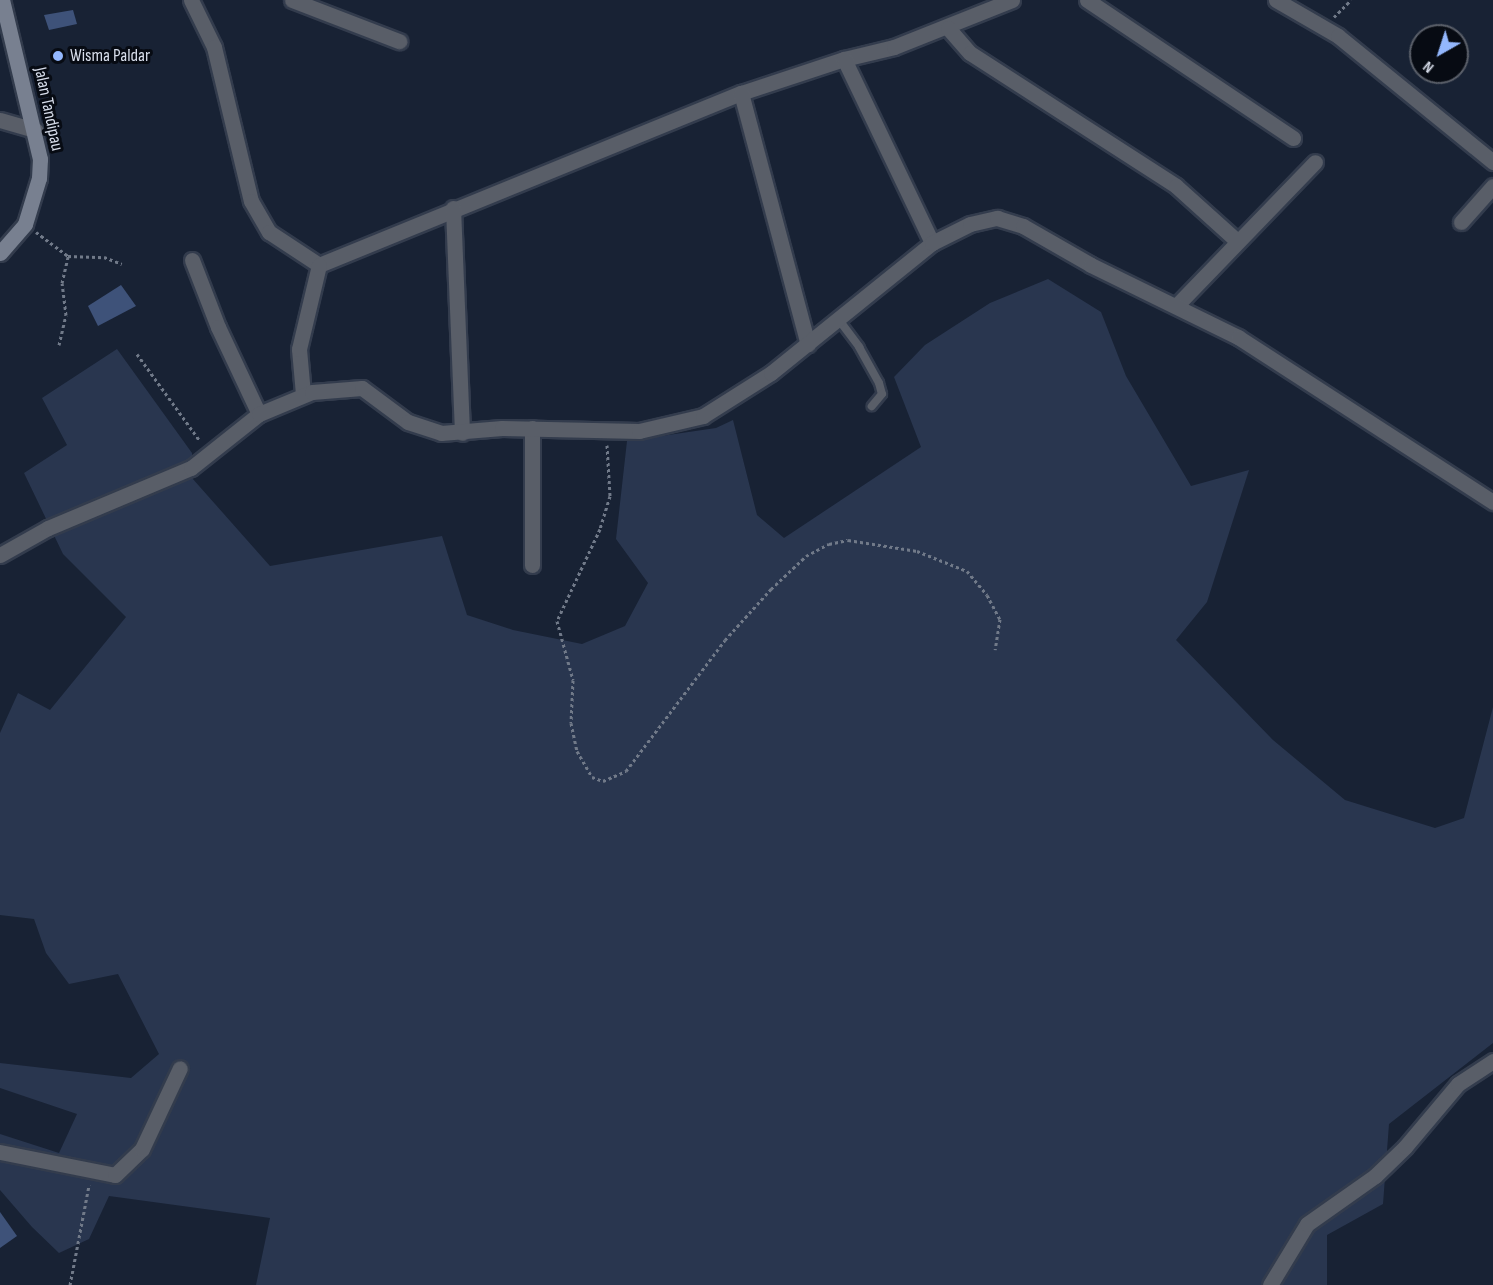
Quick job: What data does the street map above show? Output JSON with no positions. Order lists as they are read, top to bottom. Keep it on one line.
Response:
{"streets":{"street":["Jalan Tandipau"]},"places":["Wisma Paldar"],"north":"bottom left"}
